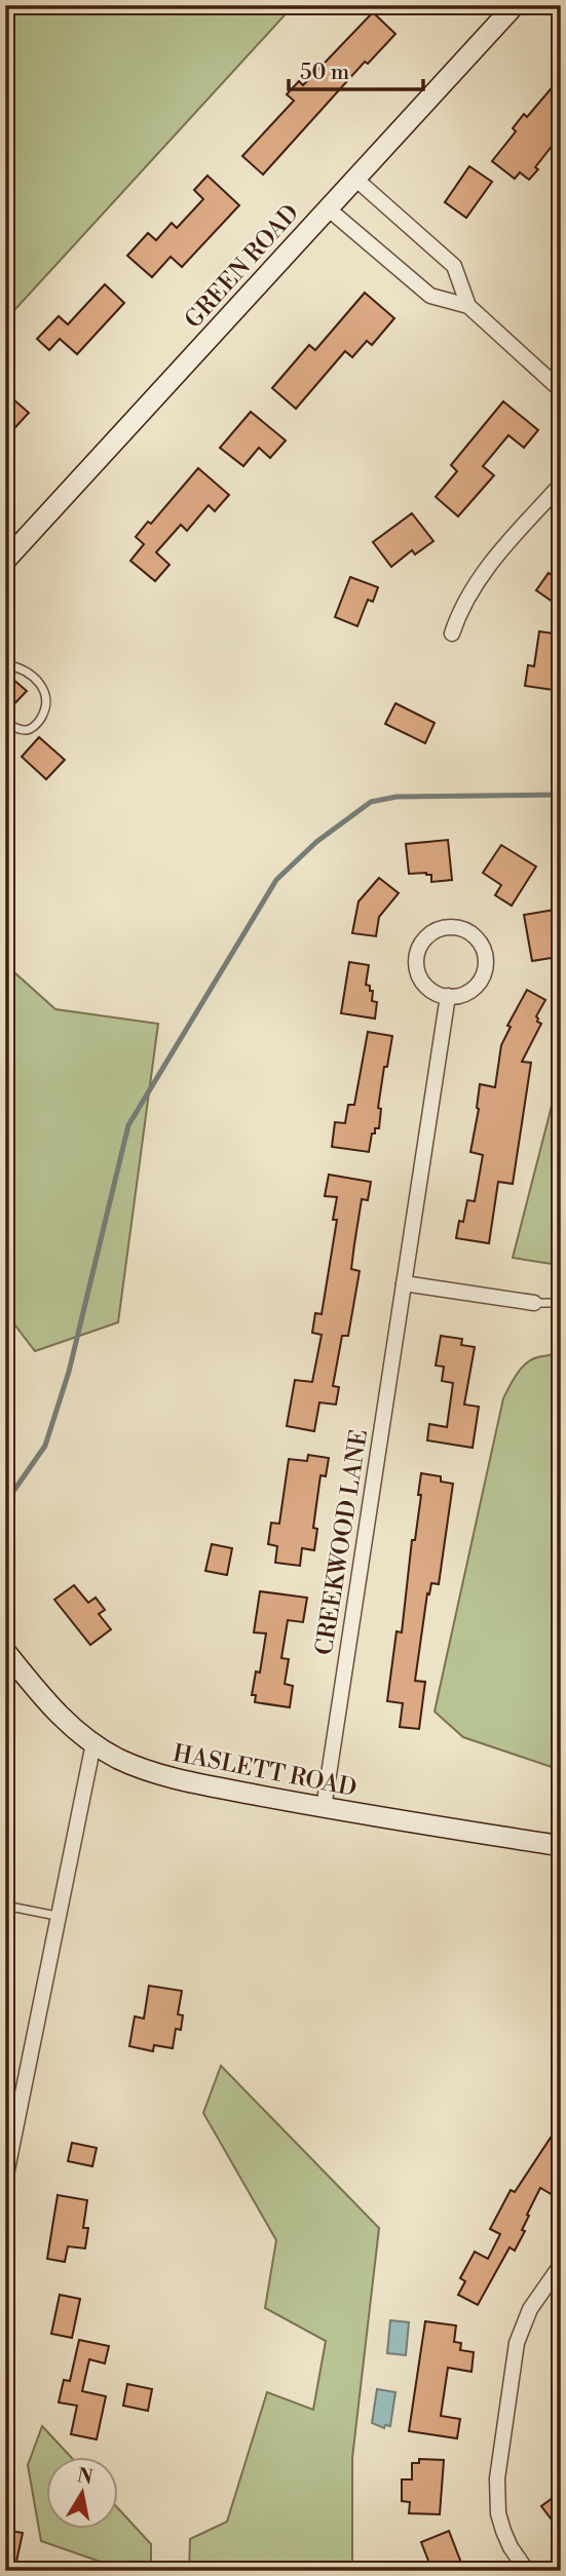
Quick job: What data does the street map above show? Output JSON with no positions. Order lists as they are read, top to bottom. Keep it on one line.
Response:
{"streets":{"street":["GREEN ROAD","CREEKWOOD LANE","HASLETT ROAD"]},"crossings":[["CREEKWOOD LANE","HASLETT ROAD"]],"scale_bar":"50 m","north":"top"}
